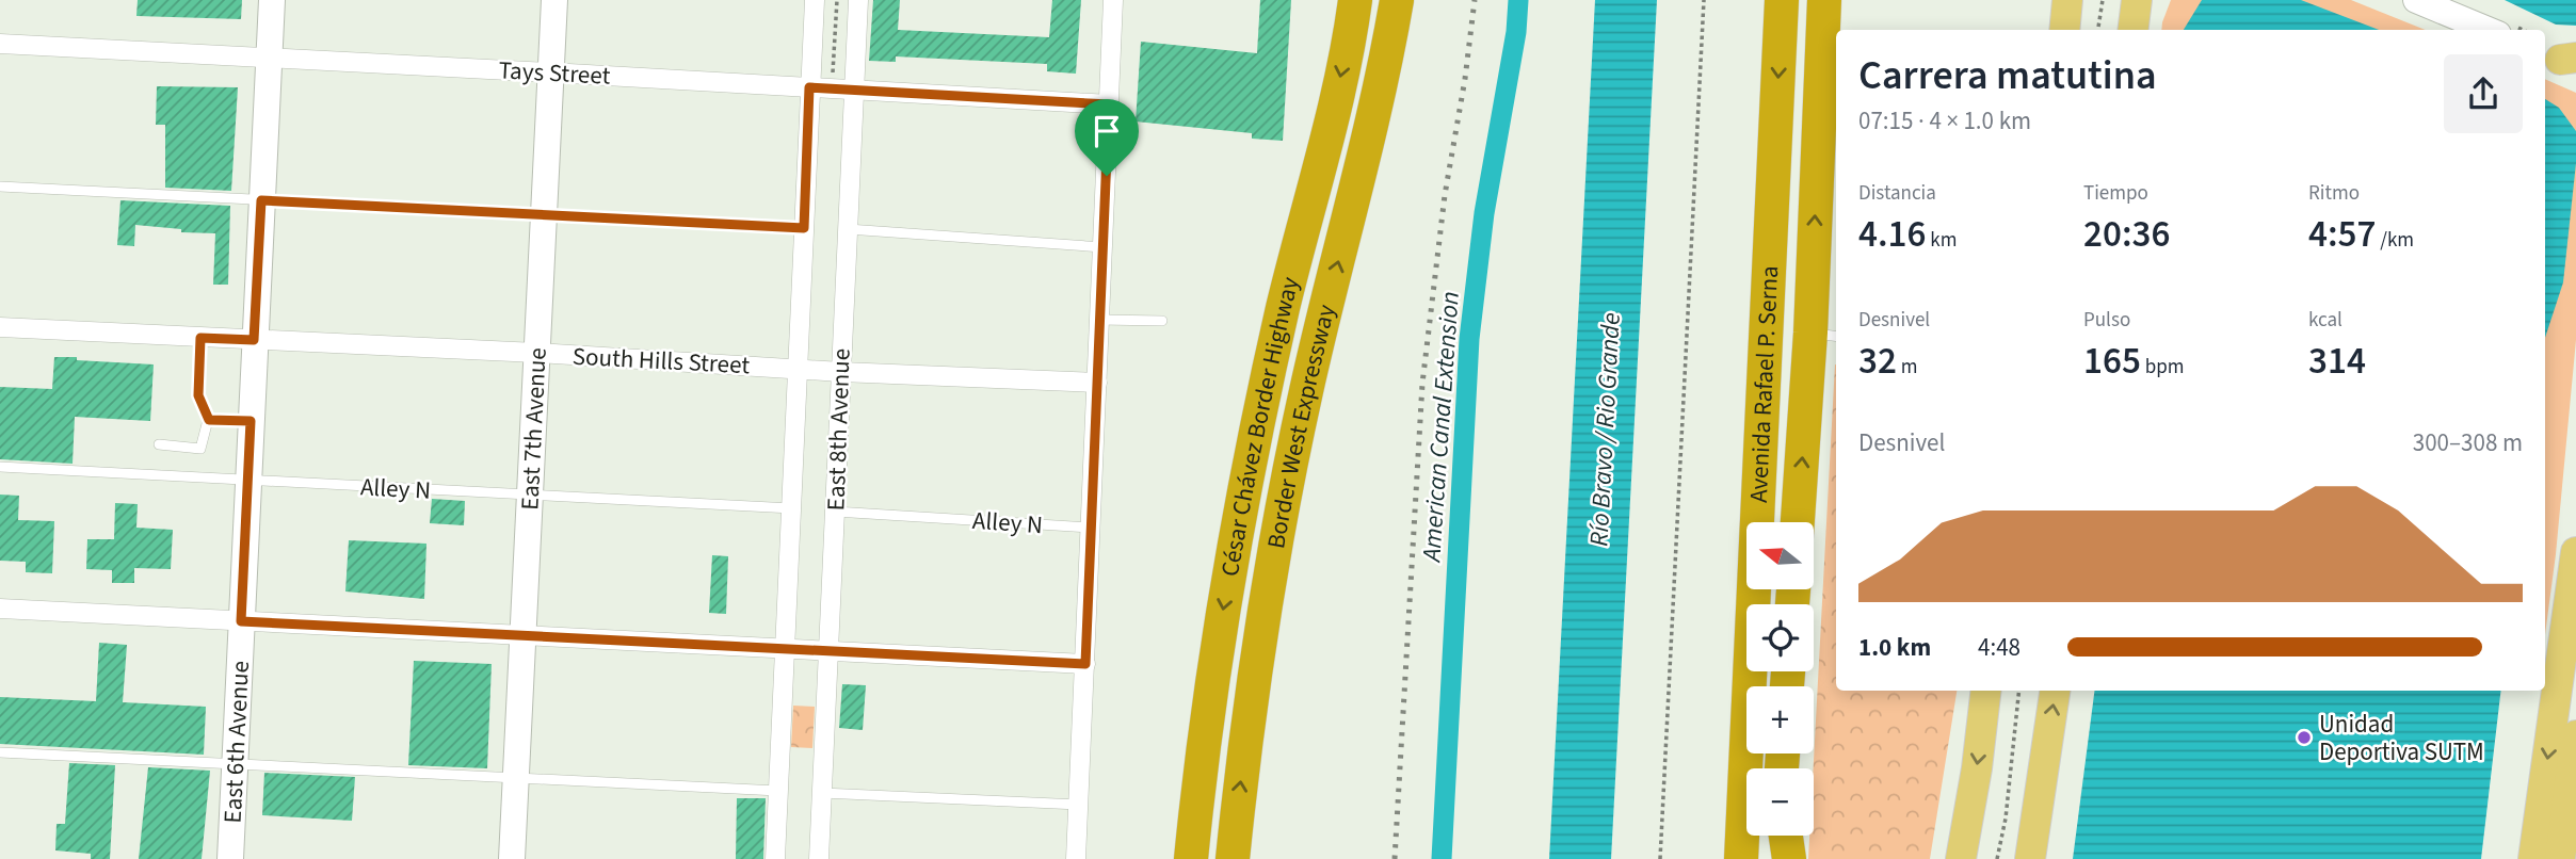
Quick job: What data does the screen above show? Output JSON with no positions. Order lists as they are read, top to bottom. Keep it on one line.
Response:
{"streets":{"highway":["Avenida Rafael P. Serna","César Chávez Border Highway","Border West Expressway"],"street":["Tays Street","South Hills Street","East 7th Avenue","East 8th Avenue","East 6th Avenue"],"lane":["Alley N"]},"crossings":[["Tays Street","East 7th Avenue"],["Tays Street","East 8th Avenue"],["Tays Street","East 6th Avenue"],["South Hills Street","East 7th Avenue"],["South Hills Street","East 8th Avenue"],["South Hills Street","East 6th Avenue"],["East 7th Avenue","Alley N"],["East 8th Avenue","Alley N"],["Alley N","East 6th Avenue"]],"one_way":["César Chávez Border Highway","Border West Expressway"],"water":["American Canal Extension","Río Bravo / Rio Grande"],"places":["Unidad Deportiva SUTM"],"north":"left","page":{"heading":["Carrera matutina","07:15 · 4 × 1.0 km"],"stats":[["Distancia","4.16 km"],["Tiempo","20:36"],["Ritmo","4:57 /km"],["Desnivel","32 m"],["Pulso","165 bpm"],["kcal","314"]],"chart":["Desnivel","300–308 m"],"map_buttons":["+","−"],"list":[{"name":"1.0 km","note":"4:48"}]}}
